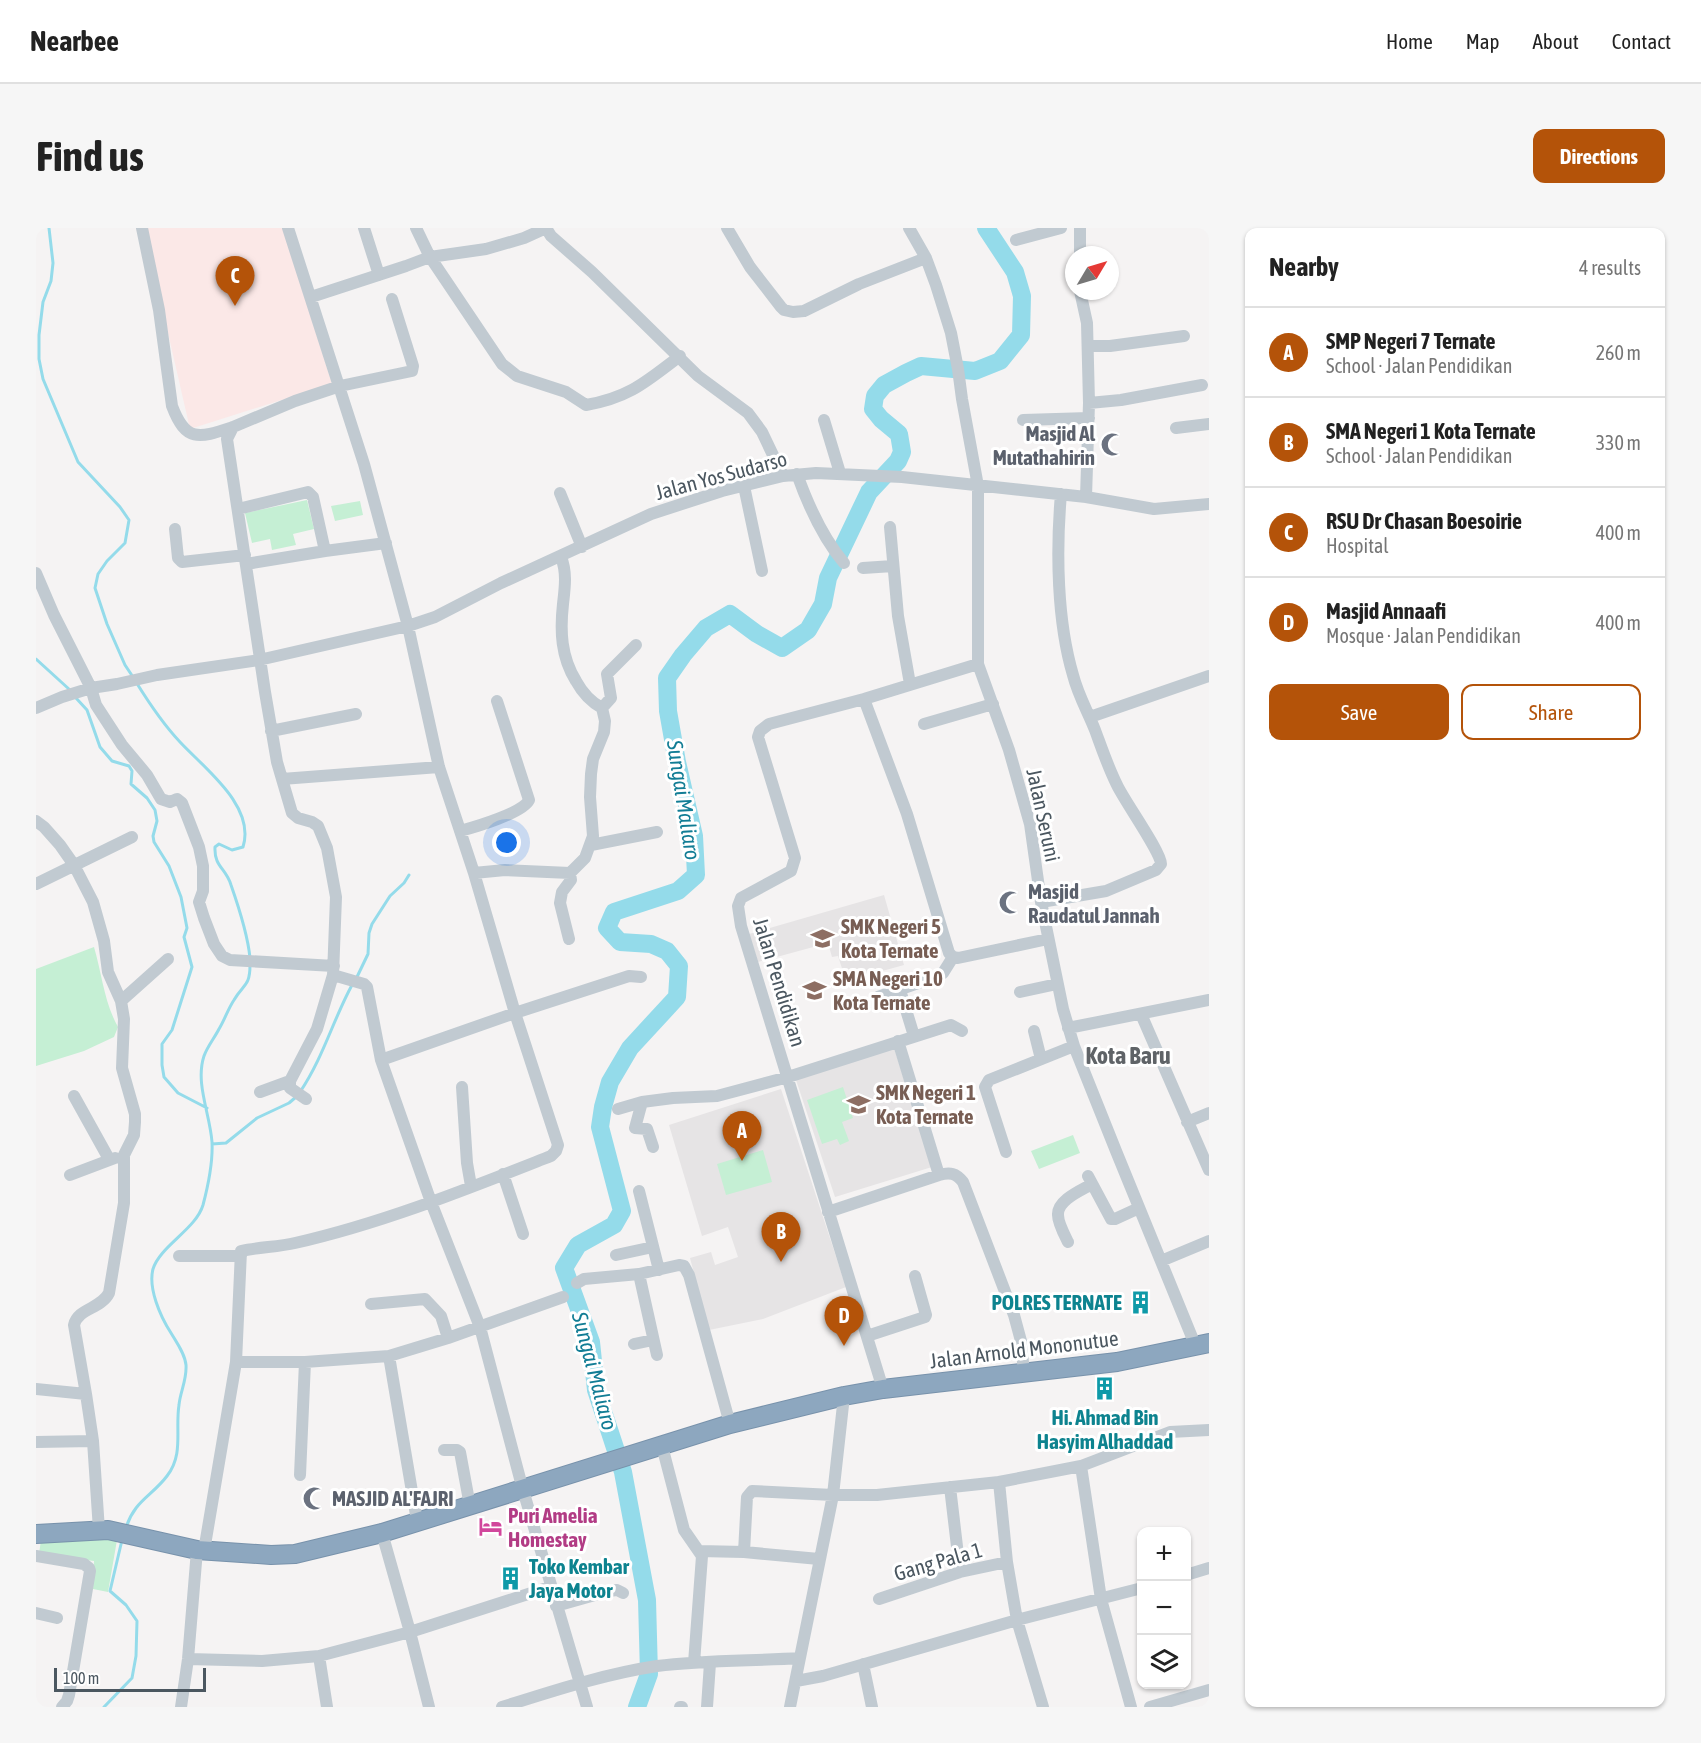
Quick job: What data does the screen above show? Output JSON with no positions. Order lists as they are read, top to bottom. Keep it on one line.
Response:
{"streets":{"highway":["Jalan Arnold Mononutue"],"street":["Jalan Yos Sudarso","Jalan Seruni","Jalan Pendidikan","Gang Pala 1"]},"crossings":[["Jalan Yos Sudarso","Jalan Seruni"],["Jalan Seruni","Jalan Pendidikan"],["Jalan Seruni","Jalan Arnold Mononutue"],["Jalan Pendidikan","Jalan Arnold Mononutue"]],"districts":["Kota Baru"],"water":["Sungai Maliaro"],"places":{"mosque":["Masjid Al Mutathahirin","Masjid Raudatul Jannah","MASJID AL'FAJRI"],"school or university":["SMK Negeri 5 Kota Ternate","SMA Negeri 10 Kota Ternate","SMK Negeri 1 Kota Ternate"],"building":["POLRES TERNATE","Hi. Ahmad Bin Hasyim Alhaddad","Toko Kembar Jaya Motor"],"hotel":["Puri Amelia Homestay"]},"scale_bar":"100 m","north":"top right","page":{"header":"Nearbee","nav":["Home","Map","About","Contact"],"buttons":["Directions",["Save","Share"]],"title":"Find us","heading":["Nearby","4 results"],"pins":["C","A","B","D"],"list":[{"mark":"A","name":"SMP Negeri 7 Ternate","note":"School · Jalan Pendidikan","value":"260 m"},{"mark":"B","name":"SMA Negeri 1 Kota Ternate","note":"School · Jalan Pendidikan","value":"330 m"},{"mark":"C","name":"RSU Dr Chasan Boesoirie","note":"Hospital","value":"400 m"},{"mark":"D","name":"Masjid Annaafi","note":"Mosque · Jalan Pendidikan","value":"400 m"}],"map_buttons":["+","−"],"scale":"100 m"}}
